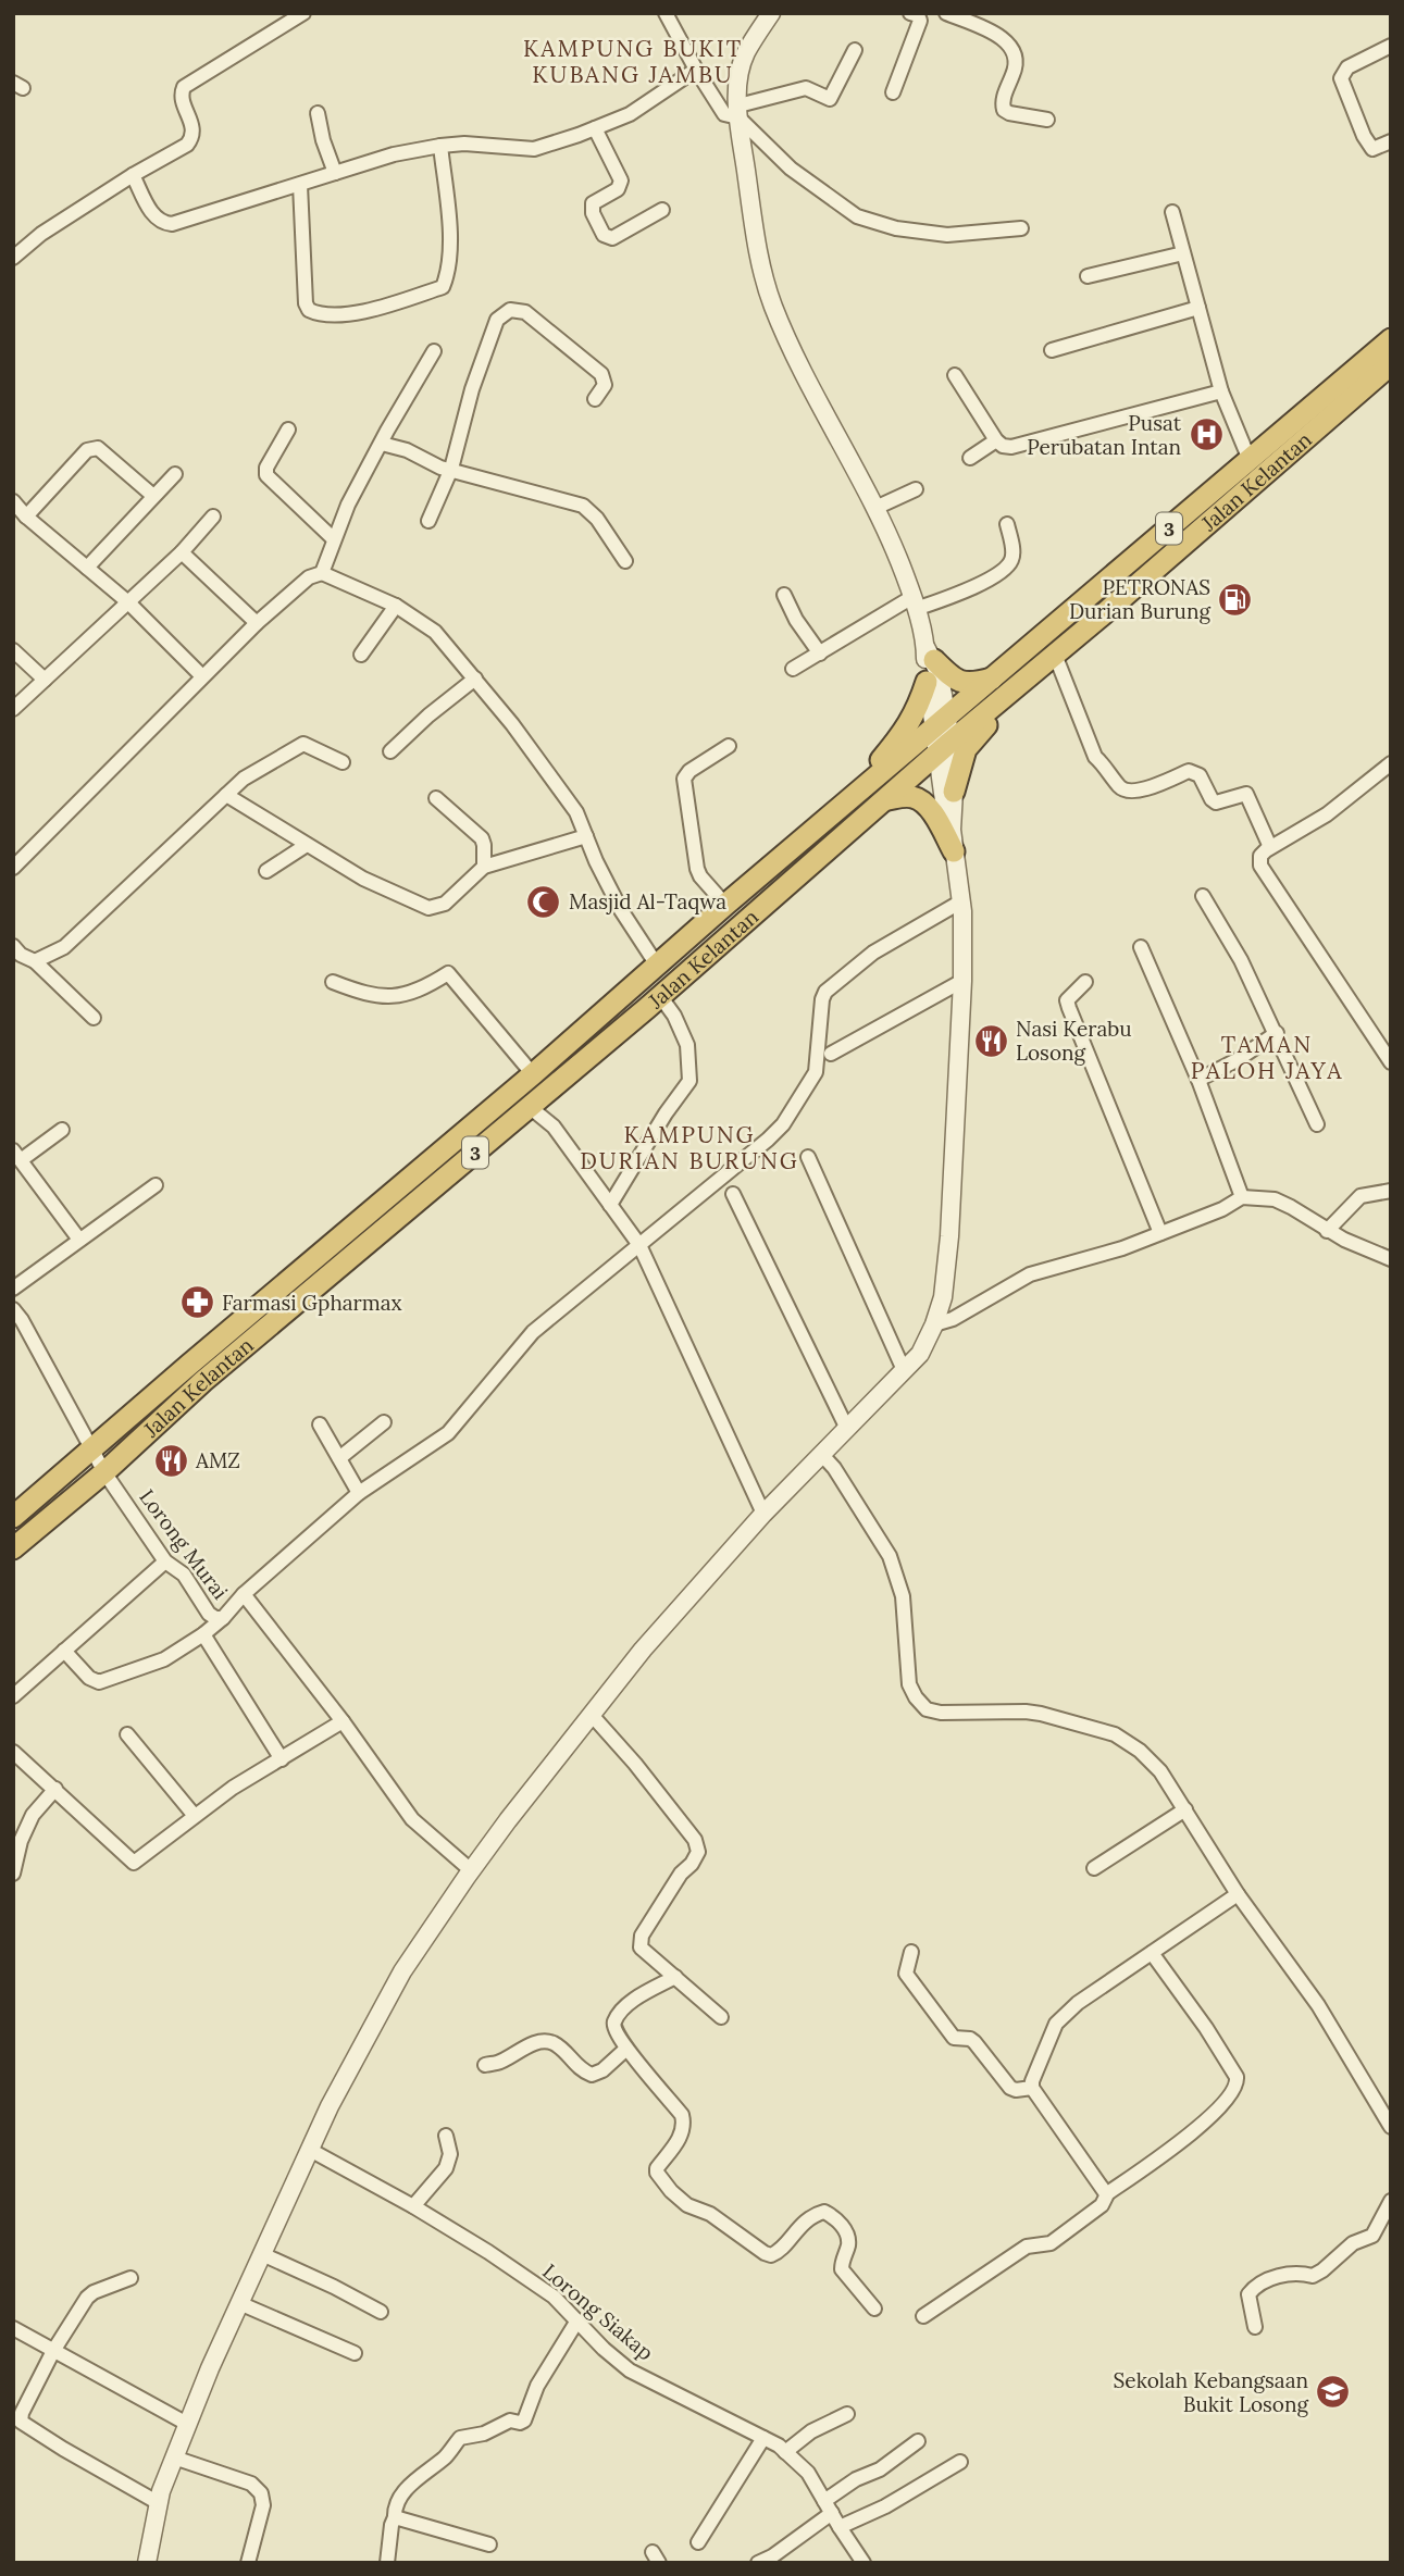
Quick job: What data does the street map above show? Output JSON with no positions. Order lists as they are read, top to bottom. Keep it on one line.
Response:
{"streets":{"highway":["Jalan Kelantan","3"],"street":["Lorong Murai","Lorong Siakap"]},"crossings":[["Jalan Kelantan","Lorong Murai"]],"districts":["KAMPUNG BUKIT KUBANG JAMBU","TAMAN PALOH JAYA","KAMPUNG DURIAN BURUNG"],"places":{"hospital":["Pusat Perubatan Intan"],"fuel station":["PETRONAS Durian Burung"],"mosque":["Masjid Al-Taqwa"],"restaurant":["Nasi Kerabu Losong","AMZ"],"pharmacy":["Farmasi Gpharmax"],"school or university":["Sekolah Kebangsaan Bukit Losong"]}}
